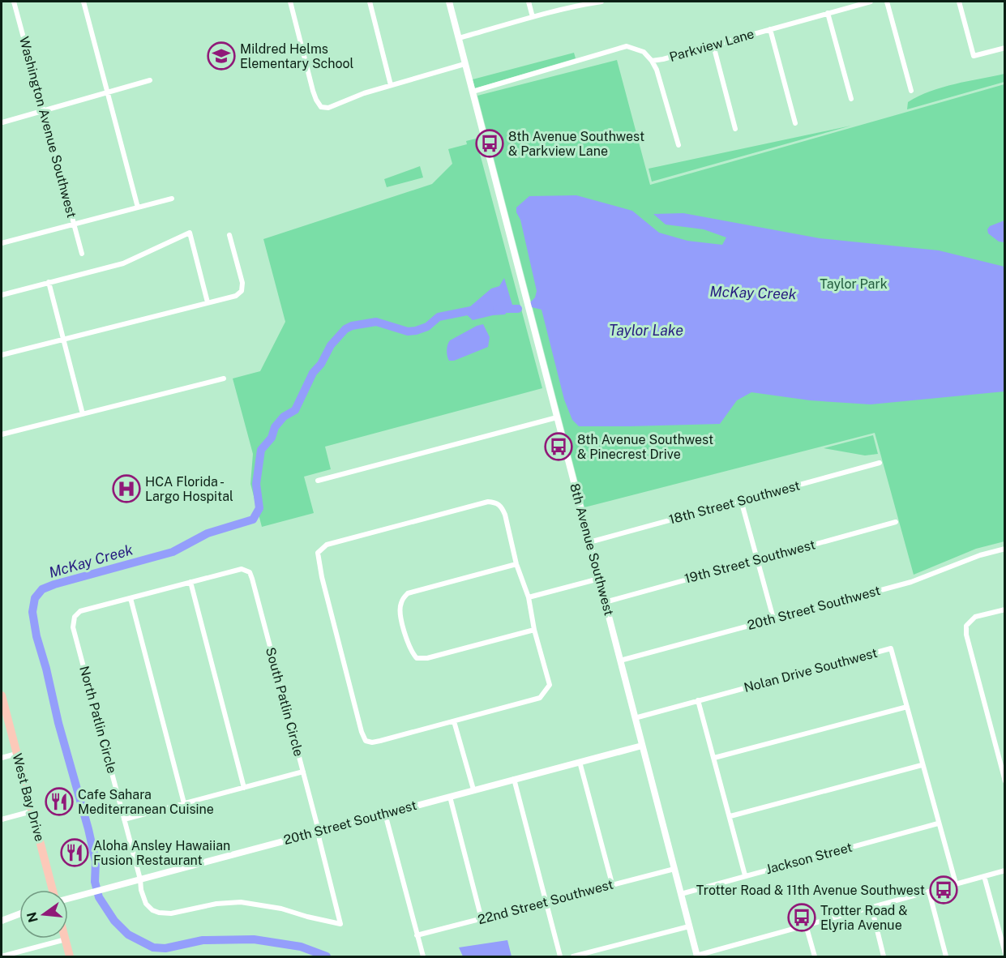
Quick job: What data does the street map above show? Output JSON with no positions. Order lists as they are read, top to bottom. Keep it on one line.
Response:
{"streets":{"main road":["West Bay Drive"],"street":["Parkview Lane","Washington Avenue Southwest","18th Street Southwest","8th Avenue Southwest","19th Street Southwest","20th Street Southwest","Nolan Drive Southwest","South Patlin Circle","North Patlin Circle","Jackson Street","22nd Street Southwest"]},"crossings":[["Parkview Lane","8th Avenue Southwest"],["18th Street Southwest","8th Avenue Southwest"],["8th Avenue Southwest","19th Street Southwest"],["8th Avenue Southwest","20th Street Southwest"],["8th Avenue Southwest","Nolan Drive Southwest"],["8th Avenue Southwest","Jackson Street"],["8th Avenue Southwest","22nd Street Southwest"],["20th Street Southwest","South Patlin Circle"],["20th Street Southwest","North Patlin Circle"],["Nolan Drive Southwest","Jackson Street"],["South Patlin Circle","North Patlin Circle"]],"water":["McKay Creek","Taylor Lake"],"parks":["Taylor Park"],"places":{"school or university":["Mildred Helms Elementary School"],"bus stop":["8th Avenue Southwest & Parkview Lane","8th Avenue Southwest & Pinecrest Drive","Trotter Road & 11th Avenue Southwest","Trotter Road & Elyria Avenue"],"hospital":["HCA Florida - Largo Hospital"],"restaurant":["Cafe Sahara Mediterranean Cuisine","Aloha Ansley Hawaiian Fusion Restaurant"]},"north":"left"}
